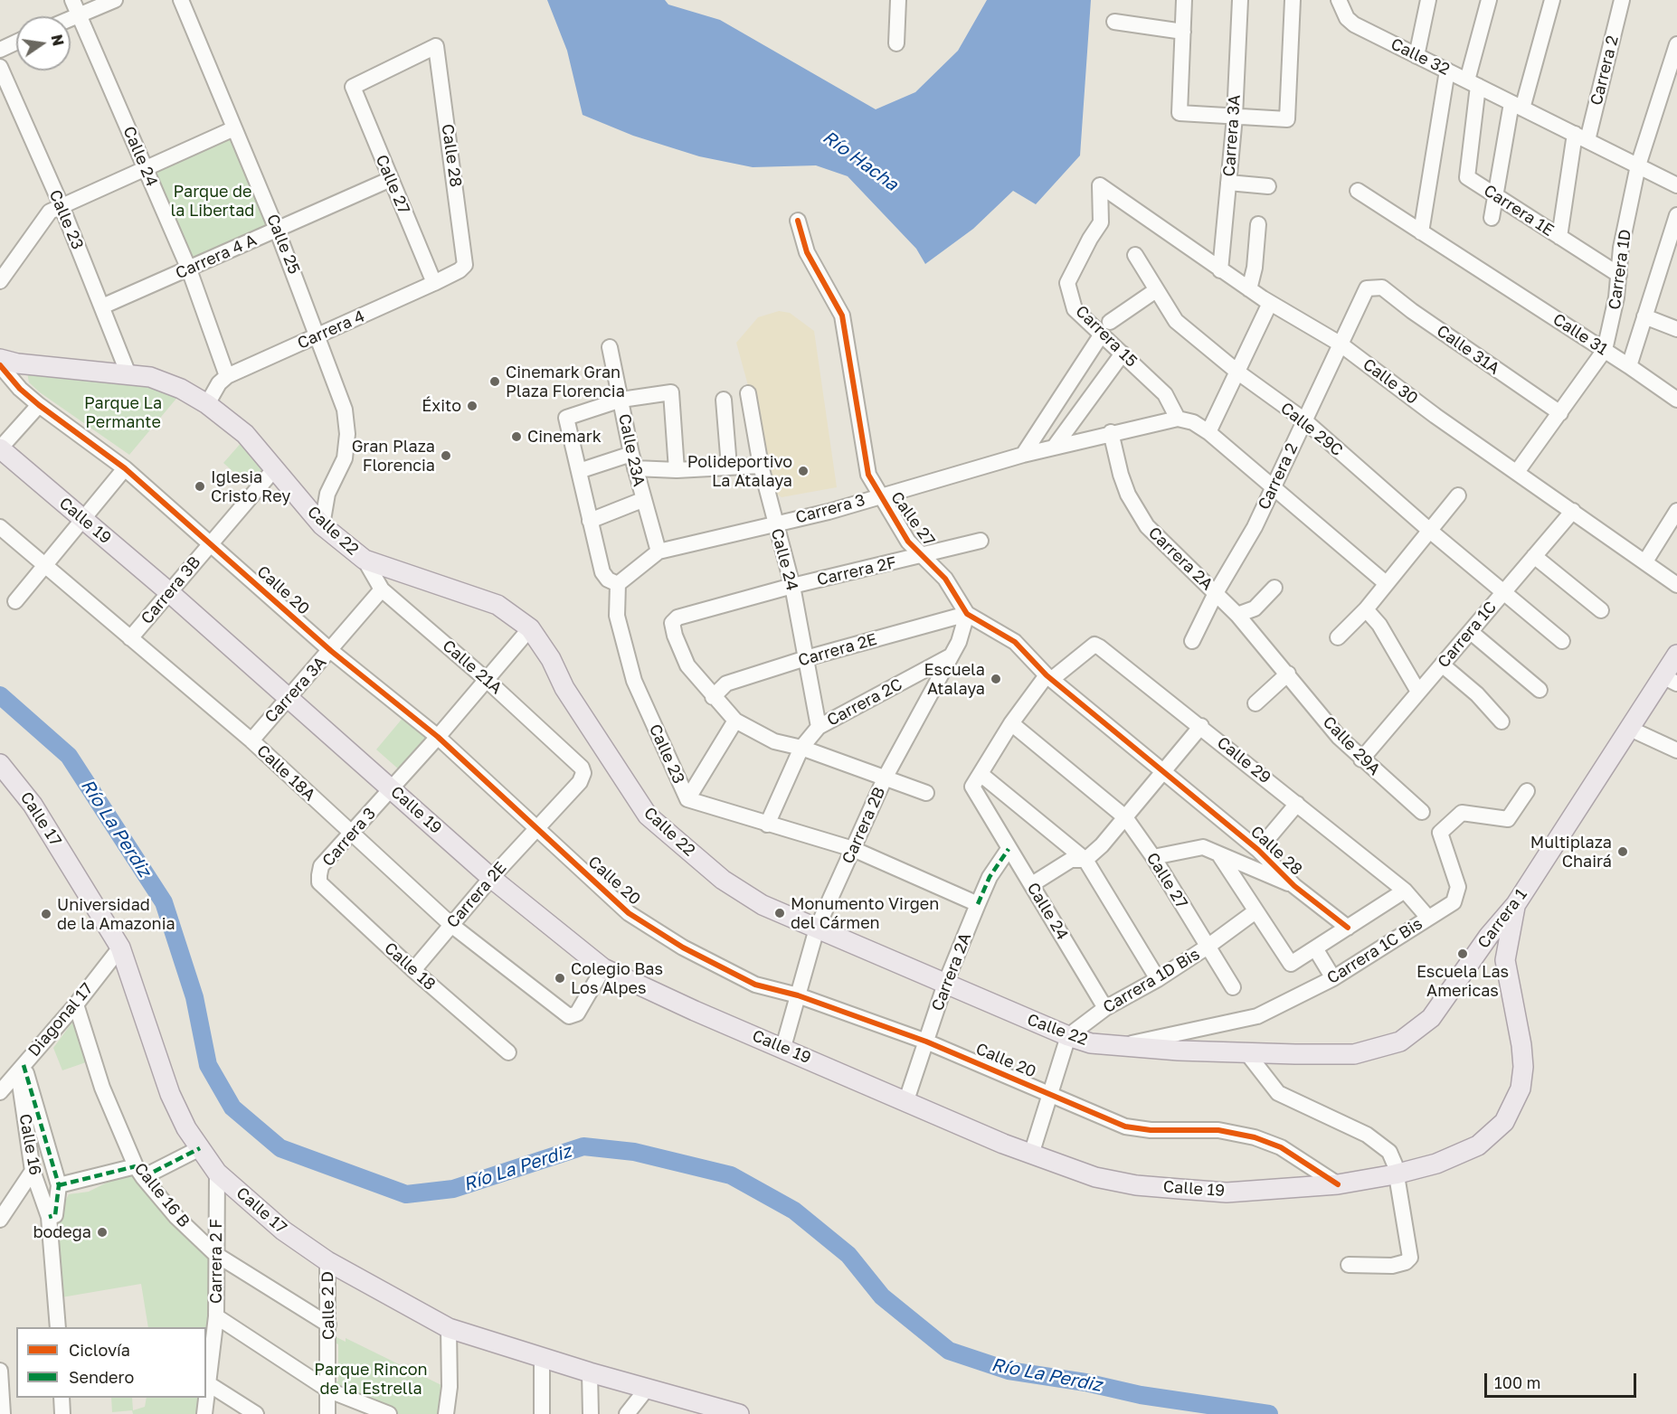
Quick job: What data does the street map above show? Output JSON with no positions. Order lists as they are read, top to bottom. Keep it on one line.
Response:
{"streets":{"main road":["Calle 19","Calle 22","Calle 17","Carrera 1"],"street":["Calle 32","Carrera 2","Carrera 3A","Calle 28","Calle 24","Calle 27","Carrera 1E","Calle 23","Calle 25","Carrera 4 A","Carrera 1D","Carrera 4","Calle 31","Carrera 15","Calle 31A","Calle 30","Calle 29C","Calle 23A","Carrera 3","Carrera 2A","Carrera 2F","Carrera 3B","Calle 20","Carrera 1C","Carrera 2E","Calle 21A","Carrera 2C","Calle 29A","Calle 29","Calle 18A","Carrera 2B","Carrera 1C Bis","Calle 18","Carrera 1D Bis","Diagonal 17","Calle 16","Calle 16 B","Carrera 2 F","Calle 2 D"]},"crossings":[["Calle 32","Carrera 2"],["Calle 32","Carrera 1E"],["Calle 32","Carrera 1D"],["Carrera 2","Carrera 1E"],["Carrera 2","Calle 31A"],["Carrera 2","Calle 30"],["Carrera 2","Calle 29C"],["Carrera 2","Carrera 2A"],["Carrera 3A","Calle 30"],["Carrera 3A","Calle 19"],["Carrera 3A","Calle 20"],["Carrera 3A","Calle 21A"],["Carrera 3A","Calle 18A"],["Calle 28","Calle 27"],["Calle 28","Carrera 4"],["Calle 24","Carrera 4 A"],["Calle 24","Carrera 4"],["Calle 24","Carrera 3"],["Calle 24","Carrera 2A"],["Calle 24","Carrera 2F"],["Calle 24","Carrera 2E"],["Calle 24","Carrera 2C"],["Calle 24","Carrera 1D Bis"],["Calle 27","Carrera 4 A"],["Calle 27","Carrera 4"],["Calle 27","Carrera 3"],["Calle 27","Carrera 2F"],["Calle 27","Carrera 2E"],["Calle 27","Calle 29"],["Calle 27","Carrera 2B"],["Calle 27","Carrera 1D Bis"],["Calle 23","Carrera 4 A"],["Calle 23","Carrera 3"],["Calle 23","Calle 22"],["Calle 23","Carrera 2A"],["Calle 23","Carrera 2C"],["Calle 23","Carrera 2B"],["Calle 25","Carrera 4 A"],["Calle 25","Carrera 4"],["Calle 25","Calle 22"],["Carrera 1D","Calle 31"],["Carrera 1D","Calle 31A"],["Carrera 1D","Calle 30"],["Carrera 4","Calle 22"],["Carrera 15","Calle 30"],["Carrera 15","Carrera 3"],["Calle 30","Carrera 1C"],["Calle 29C","Carrera 1C"],["Calle 23A","Carrera 3"],["Carrera 3","Calle 19"],["Carrera 3","Calle 22"],["Carrera 3","Carrera 2A"],["Carrera 3","Calle 20"],["Carrera 3","Calle 21A"],["Carrera 3","Calle 18A"],["Carrera 3","Calle 18"],["Calle 19","Carrera 2A"],["Calle 19","Carrera 3B"],["Calle 19","Calle 20"],["Calle 19","Carrera 2E"],["Calle 19","Calle 18A"],["Calle 19","Carrera 2B"],["Calle 19","Carrera 1"],["Calle 22","Carrera 2A"],["Calle 22","Carrera 3B"],["Calle 22","Calle 21A"],["Calle 22","Carrera 2B"],["Calle 22","Carrera 1"],["Calle 22","Carrera 1C Bis"],["Calle 22","Carrera 1D Bis"],["Carrera 2A","Calle 20"],["Carrera 2A","Calle 29A"],["Carrera 2F","Carrera 2E"],["Carrera 3B","Calle 20"],["Carrera 3B","Calle 18A"],["Calle 20","Carrera 2E"],["Calle 20","Carrera 2B"],["Carrera 1C","Calle 29A"],["Carrera 2E","Calle 21A"],["Carrera 2E","Calle 18A"],["Carrera 2E","Carrera 2B"],["Carrera 2E","Calle 18"],["Carrera 2C","Carrera 2B"],["Calle 29","Carrera 1C Bis"],["Calle 17","Diagonal 17"],["Calle 17","Carrera 2 F"],["Calle 17","Calle 2 D"],["Diagonal 17","Calle 16"],["Diagonal 17","Calle 16 B"],["Calle 16 B","Carrera 2 F"],["Calle 16 B","Calle 2 D"]],"water":["Río Hacha","Río La Perdiz"],"parks":["Parque de la Libertad","Parque La Permante","Parque Rincon de la Estrella"],"places":["Cinemark Gran Plaza Florencia","Éxito","Cinemark","Gran Plaza Florencia","Polideportivo La Atalaya","Iglesia Cristo Rey","Escuela Atalaya","Multiplaza Chairá","Monumento Virgen del Cármen","Universidad de la Amazonia","Escuela Las Americas","Colegio Bas Los Alpes","bodega"],"legend":["Ciclovía","Sendero"],"scale_bar":"100 m","north":"right"}
